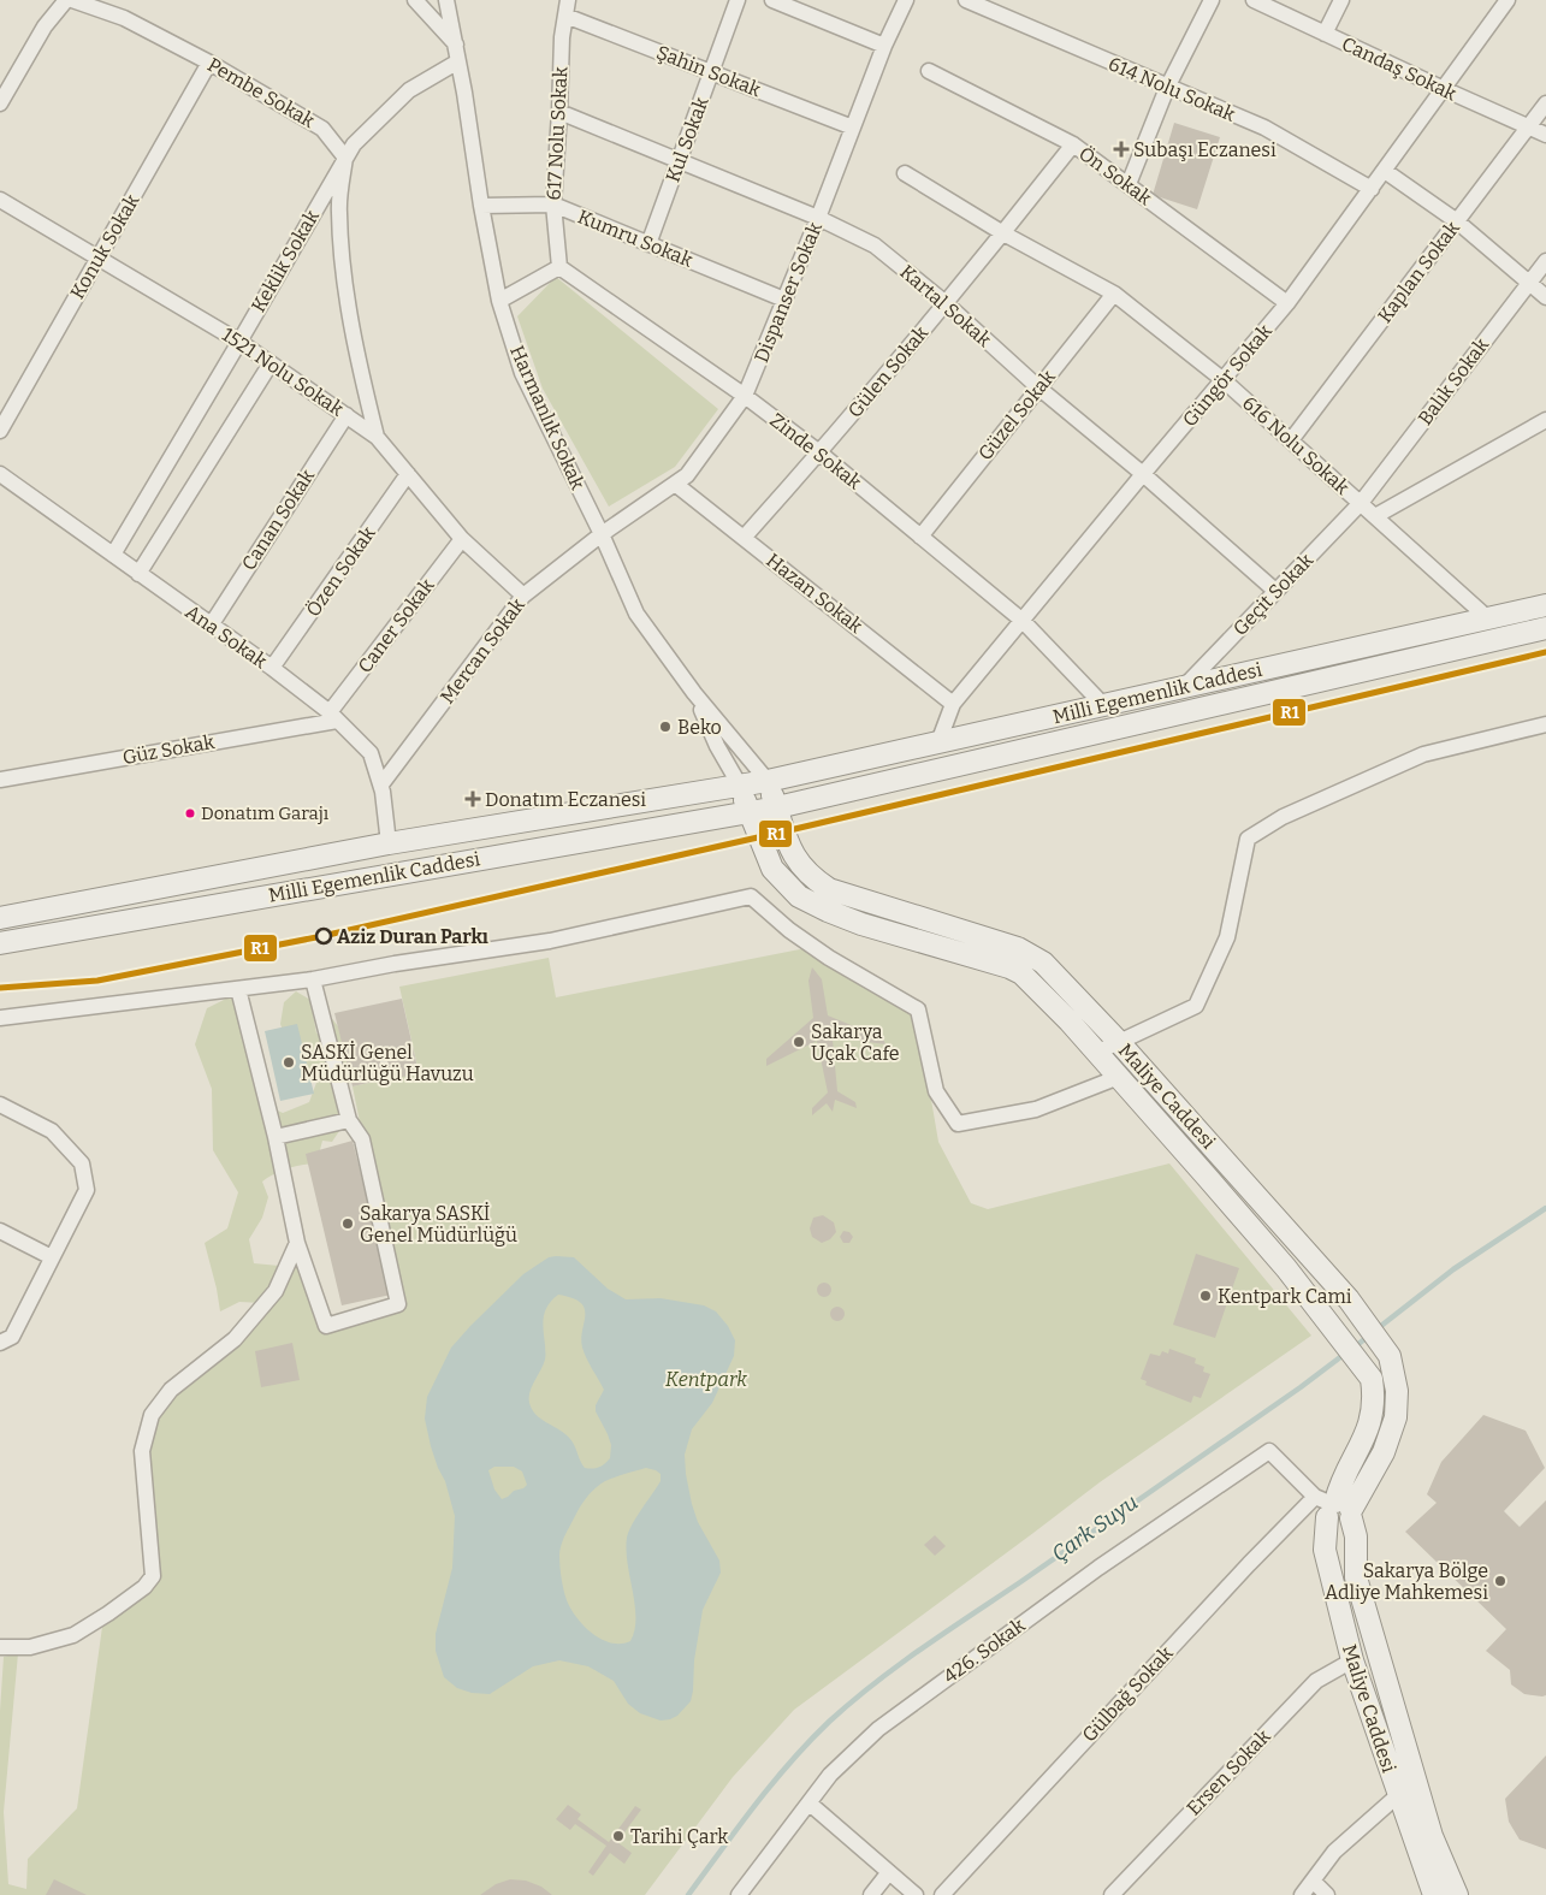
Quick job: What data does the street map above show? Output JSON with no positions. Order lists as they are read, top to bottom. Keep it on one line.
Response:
{"streets":{"main road":["Milli Egemenlik Caddesi","Maliye Caddesi"],"street":["Candaş Sokak","Şahin Sokak","614 Nolu Sokak","Pembe Sokak","617 Nolu Sokak","Kul Sokak","Ön Sokak","Kumru Sokak","Konuk Sokak","Keklik Sokak","Kaplan Sokak","Dispanser Sokak","Kartal Sokak","1521 Nolu Sokak","Gülen Sokak","Güngör Sokak","Balık Sokak","Güzel Sokak","Harmanlık Sokak","616 Nolu Sokak","Zinde Sokak","Canan Sokak","Özen Sokak","Hazan Sokak","Geçit Sokak","Caner Sokak","Ana Sokak","Mercan Sokak","Güz Sokak","426. Sokak","Gülbağ Sokak","Ersen Sokak"]},"crossings":[["Candaş Sokak","Kaplan Sokak"],["Candaş Sokak","Güngör Sokak"],["Şahin Sokak","617 Nolu Sokak"],["Şahin Sokak","Kul Sokak"],["Şahin Sokak","Dispanser Sokak"],["614 Nolu Sokak","Güngör Sokak"],["Pembe Sokak","Konuk Sokak"],["Pembe Sokak","Keklik Sokak"],["617 Nolu Sokak","Kumru Sokak"],["617 Nolu Sokak","Kartal Sokak"],["617 Nolu Sokak","Zinde Sokak"],["Kul Sokak","Kumru Sokak"],["Kul Sokak","Kartal Sokak"],["Ön Sokak","Gülen Sokak"],["Ön Sokak","Güngör Sokak"],["Kumru Sokak","Dispanser Sokak"],["Kumru Sokak","Harmanlık Sokak"],["Konuk Sokak","1521 Nolu Sokak"],["Keklik Sokak","1521 Nolu Sokak"],["Keklik Sokak","Harmanlık Sokak"],["Keklik Sokak","Ana Sokak"],["Kaplan Sokak","616 Nolu Sokak"],["Dispanser Sokak","Kartal Sokak"],["Dispanser Sokak","Harmanlık Sokak"],["Dispanser Sokak","Zinde Sokak"],["Dispanser Sokak","Hazan Sokak"],["Dispanser Sokak","Mercan Sokak"],["Kartal Sokak","Gülen Sokak"],["Kartal Sokak","Güngör Sokak"],["Kartal Sokak","Güzel Sokak"],["Kartal Sokak","Geçit Sokak"],["1521 Nolu Sokak","Canan Sokak"],["1521 Nolu Sokak","Özen Sokak"],["1521 Nolu Sokak","Caner Sokak"],["1521 Nolu Sokak","Mercan Sokak"],["Gülen Sokak","616 Nolu Sokak"],["Gülen Sokak","Zinde Sokak"],["Gülen Sokak","Hazan Sokak"],["Güngör Sokak","616 Nolu Sokak"],["Güngör Sokak","Zinde Sokak"],["Güngör Sokak","Hazan Sokak"],["Güngör Sokak","Milli Egemenlik Caddesi"],["Balık Sokak","616 Nolu Sokak"],["Balık Sokak","Geçit Sokak"],["Güzel Sokak","616 Nolu Sokak"],["Güzel Sokak","Zinde Sokak"],["Harmanlık Sokak","Mercan Sokak"],["Harmanlık Sokak","Milli Egemenlik Caddesi"],["Harmanlık Sokak","Maliye Caddesi"],["616 Nolu Sokak","Geçit Sokak"],["616 Nolu Sokak","Milli Egemenlik Caddesi"],["Zinde Sokak","Milli Egemenlik Caddesi"],["Canan Sokak","Ana Sokak"],["Özen Sokak","Ana Sokak"],["Geçit Sokak","Milli Egemenlik Caddesi"],["Caner Sokak","Ana Sokak"],["Caner Sokak","Güz Sokak"],["Ana Sokak","Mercan Sokak"],["Ana Sokak","Milli Egemenlik Caddesi"],["Ana Sokak","Güz Sokak"],["Milli Egemenlik Caddesi","Maliye Caddesi"],["Maliye Caddesi","426. Sokak"],["Maliye Caddesi","Gülbağ Sokak"],["Maliye Caddesi","Ersen Sokak"],["426. Sokak","Gülbağ Sokak"]],"water":["Çark Suyu"],"parks":["Kentpark"],"places":{"health":["Subaşı Eczanesi","Donatım Eczanesi"],"other":["Beko","Donatım Garajı","Aziz Duran Parkı","Sakarya Uçak Cafe","SASKİ Genel Müdürlüğü Havuzu","Sakarya SASKİ Genel Müdürlüğü","Kentpark Cami","Sakarya Bölge Adliye Mahkemesi","Tarihi Çark"]},"lines":["transit line R1"]}
